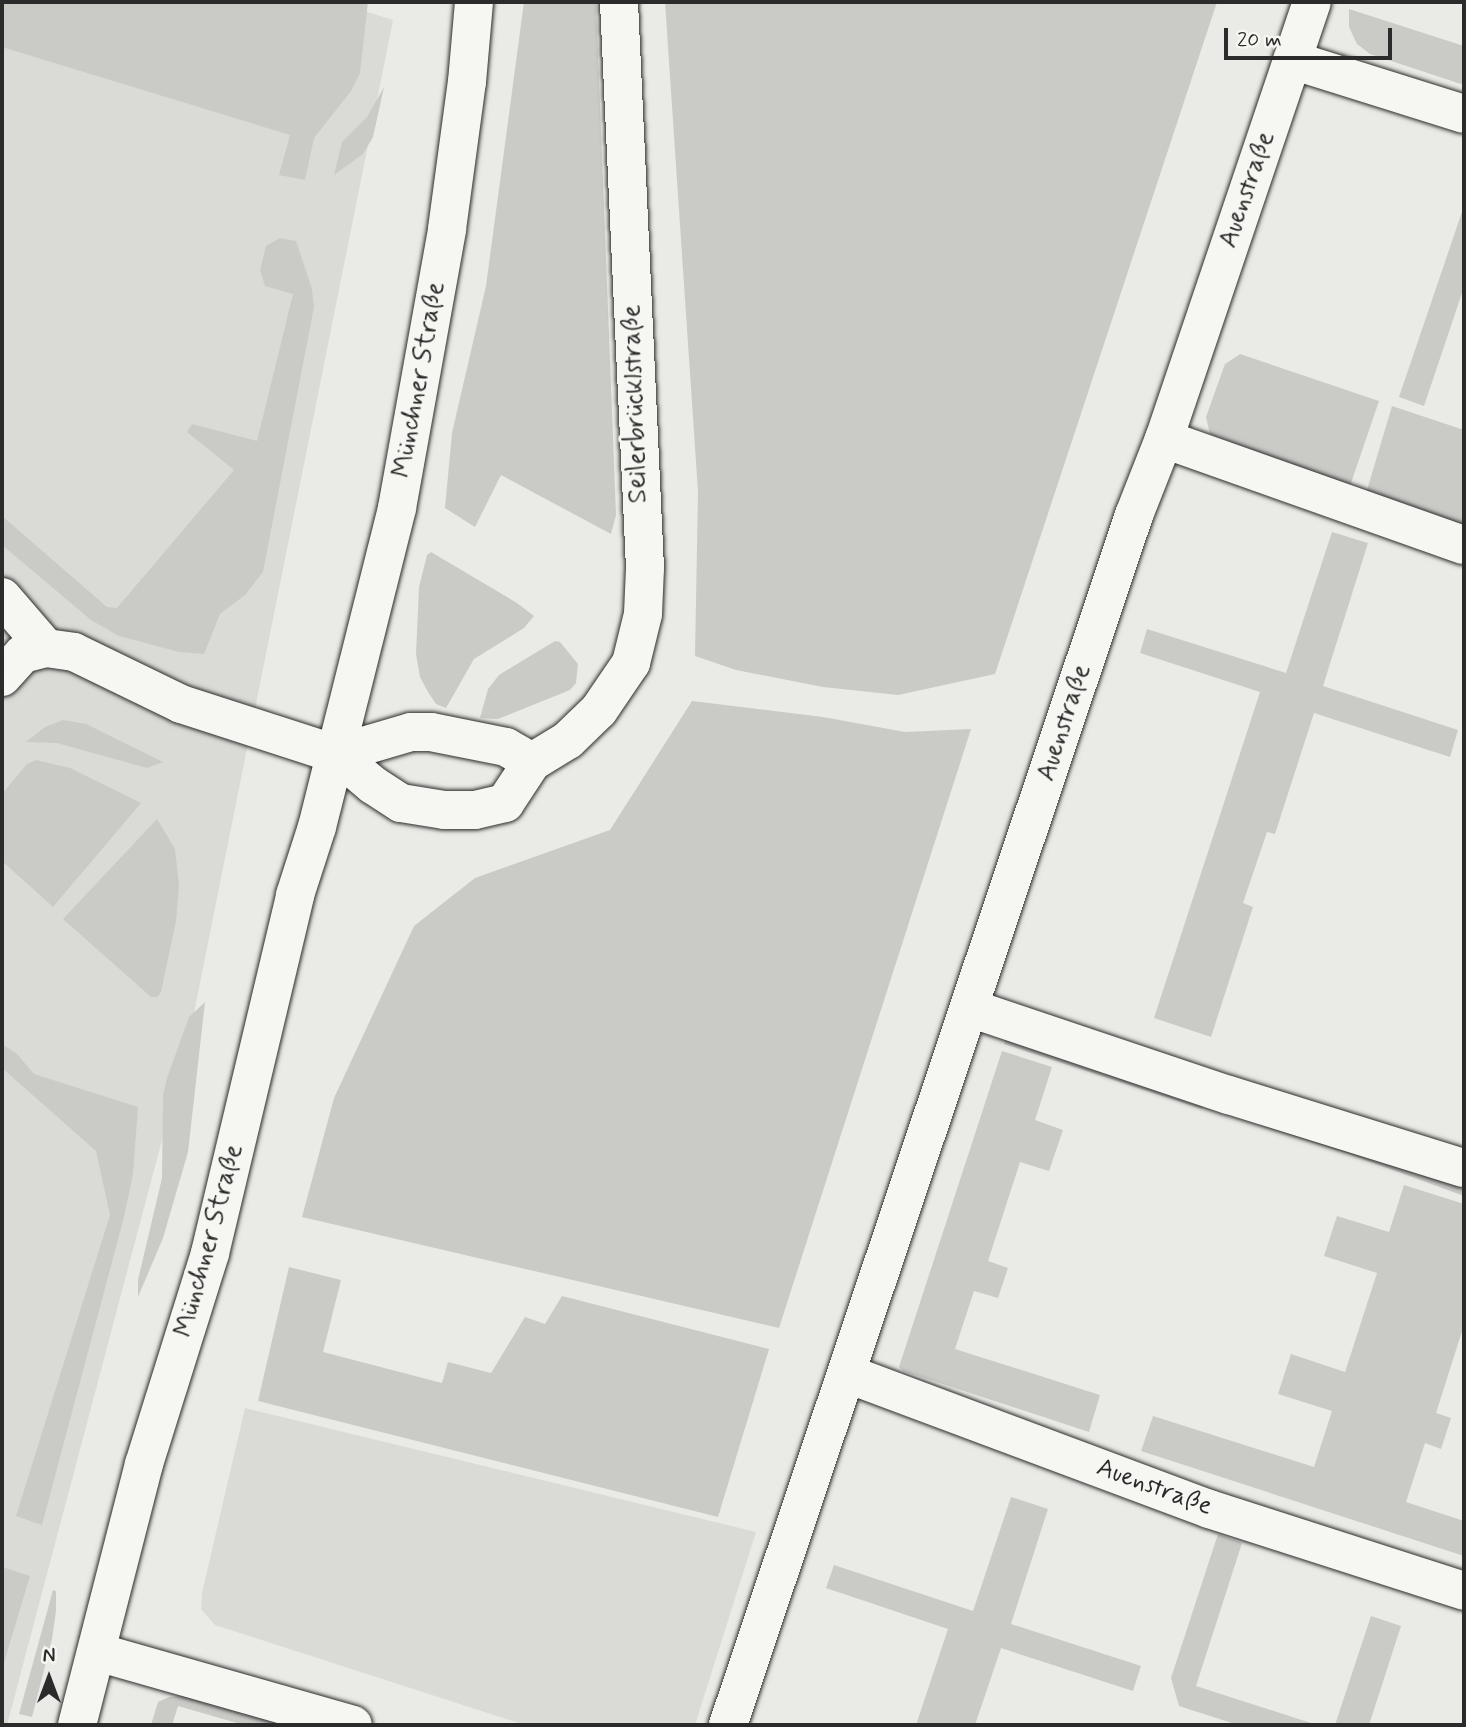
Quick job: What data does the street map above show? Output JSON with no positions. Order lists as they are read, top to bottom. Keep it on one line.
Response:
{"streets":{"street":["Auenstraße","Münchner Straße","Seilerbrücklstraße"]},"crossings":[["Münchner Straße","Seilerbrücklstraße"]],"scale_bar":"20 m","north":"top"}
